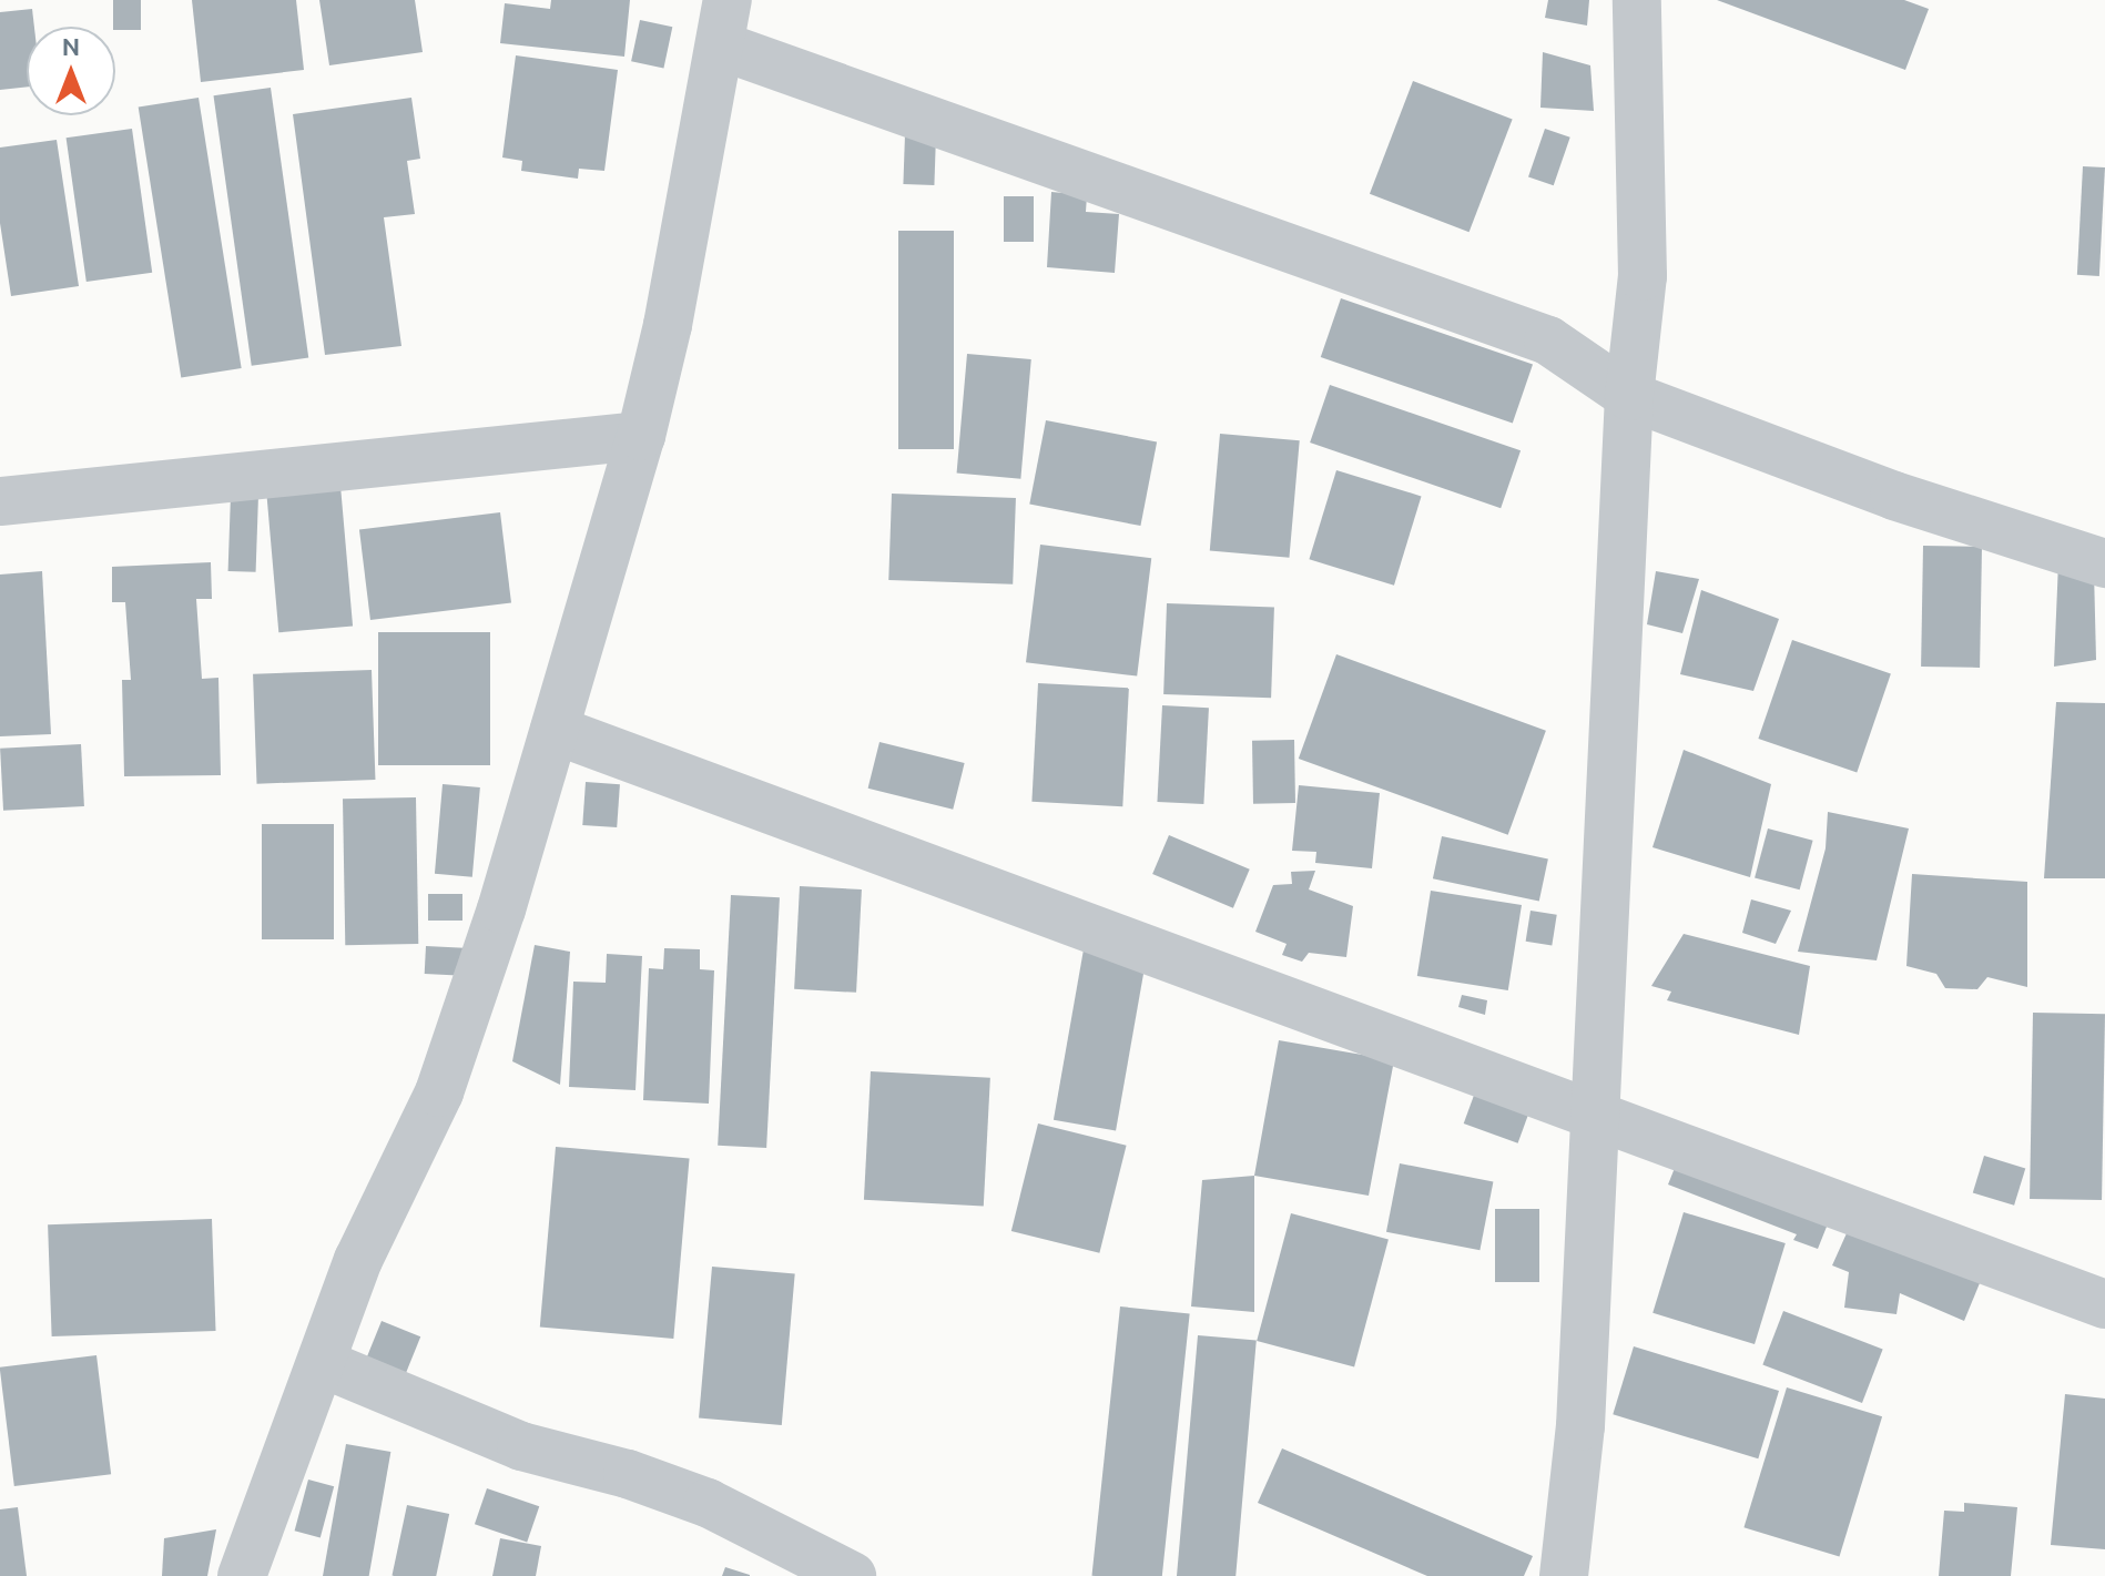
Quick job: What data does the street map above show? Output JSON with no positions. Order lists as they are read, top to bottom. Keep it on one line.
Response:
{"north":"top"}
